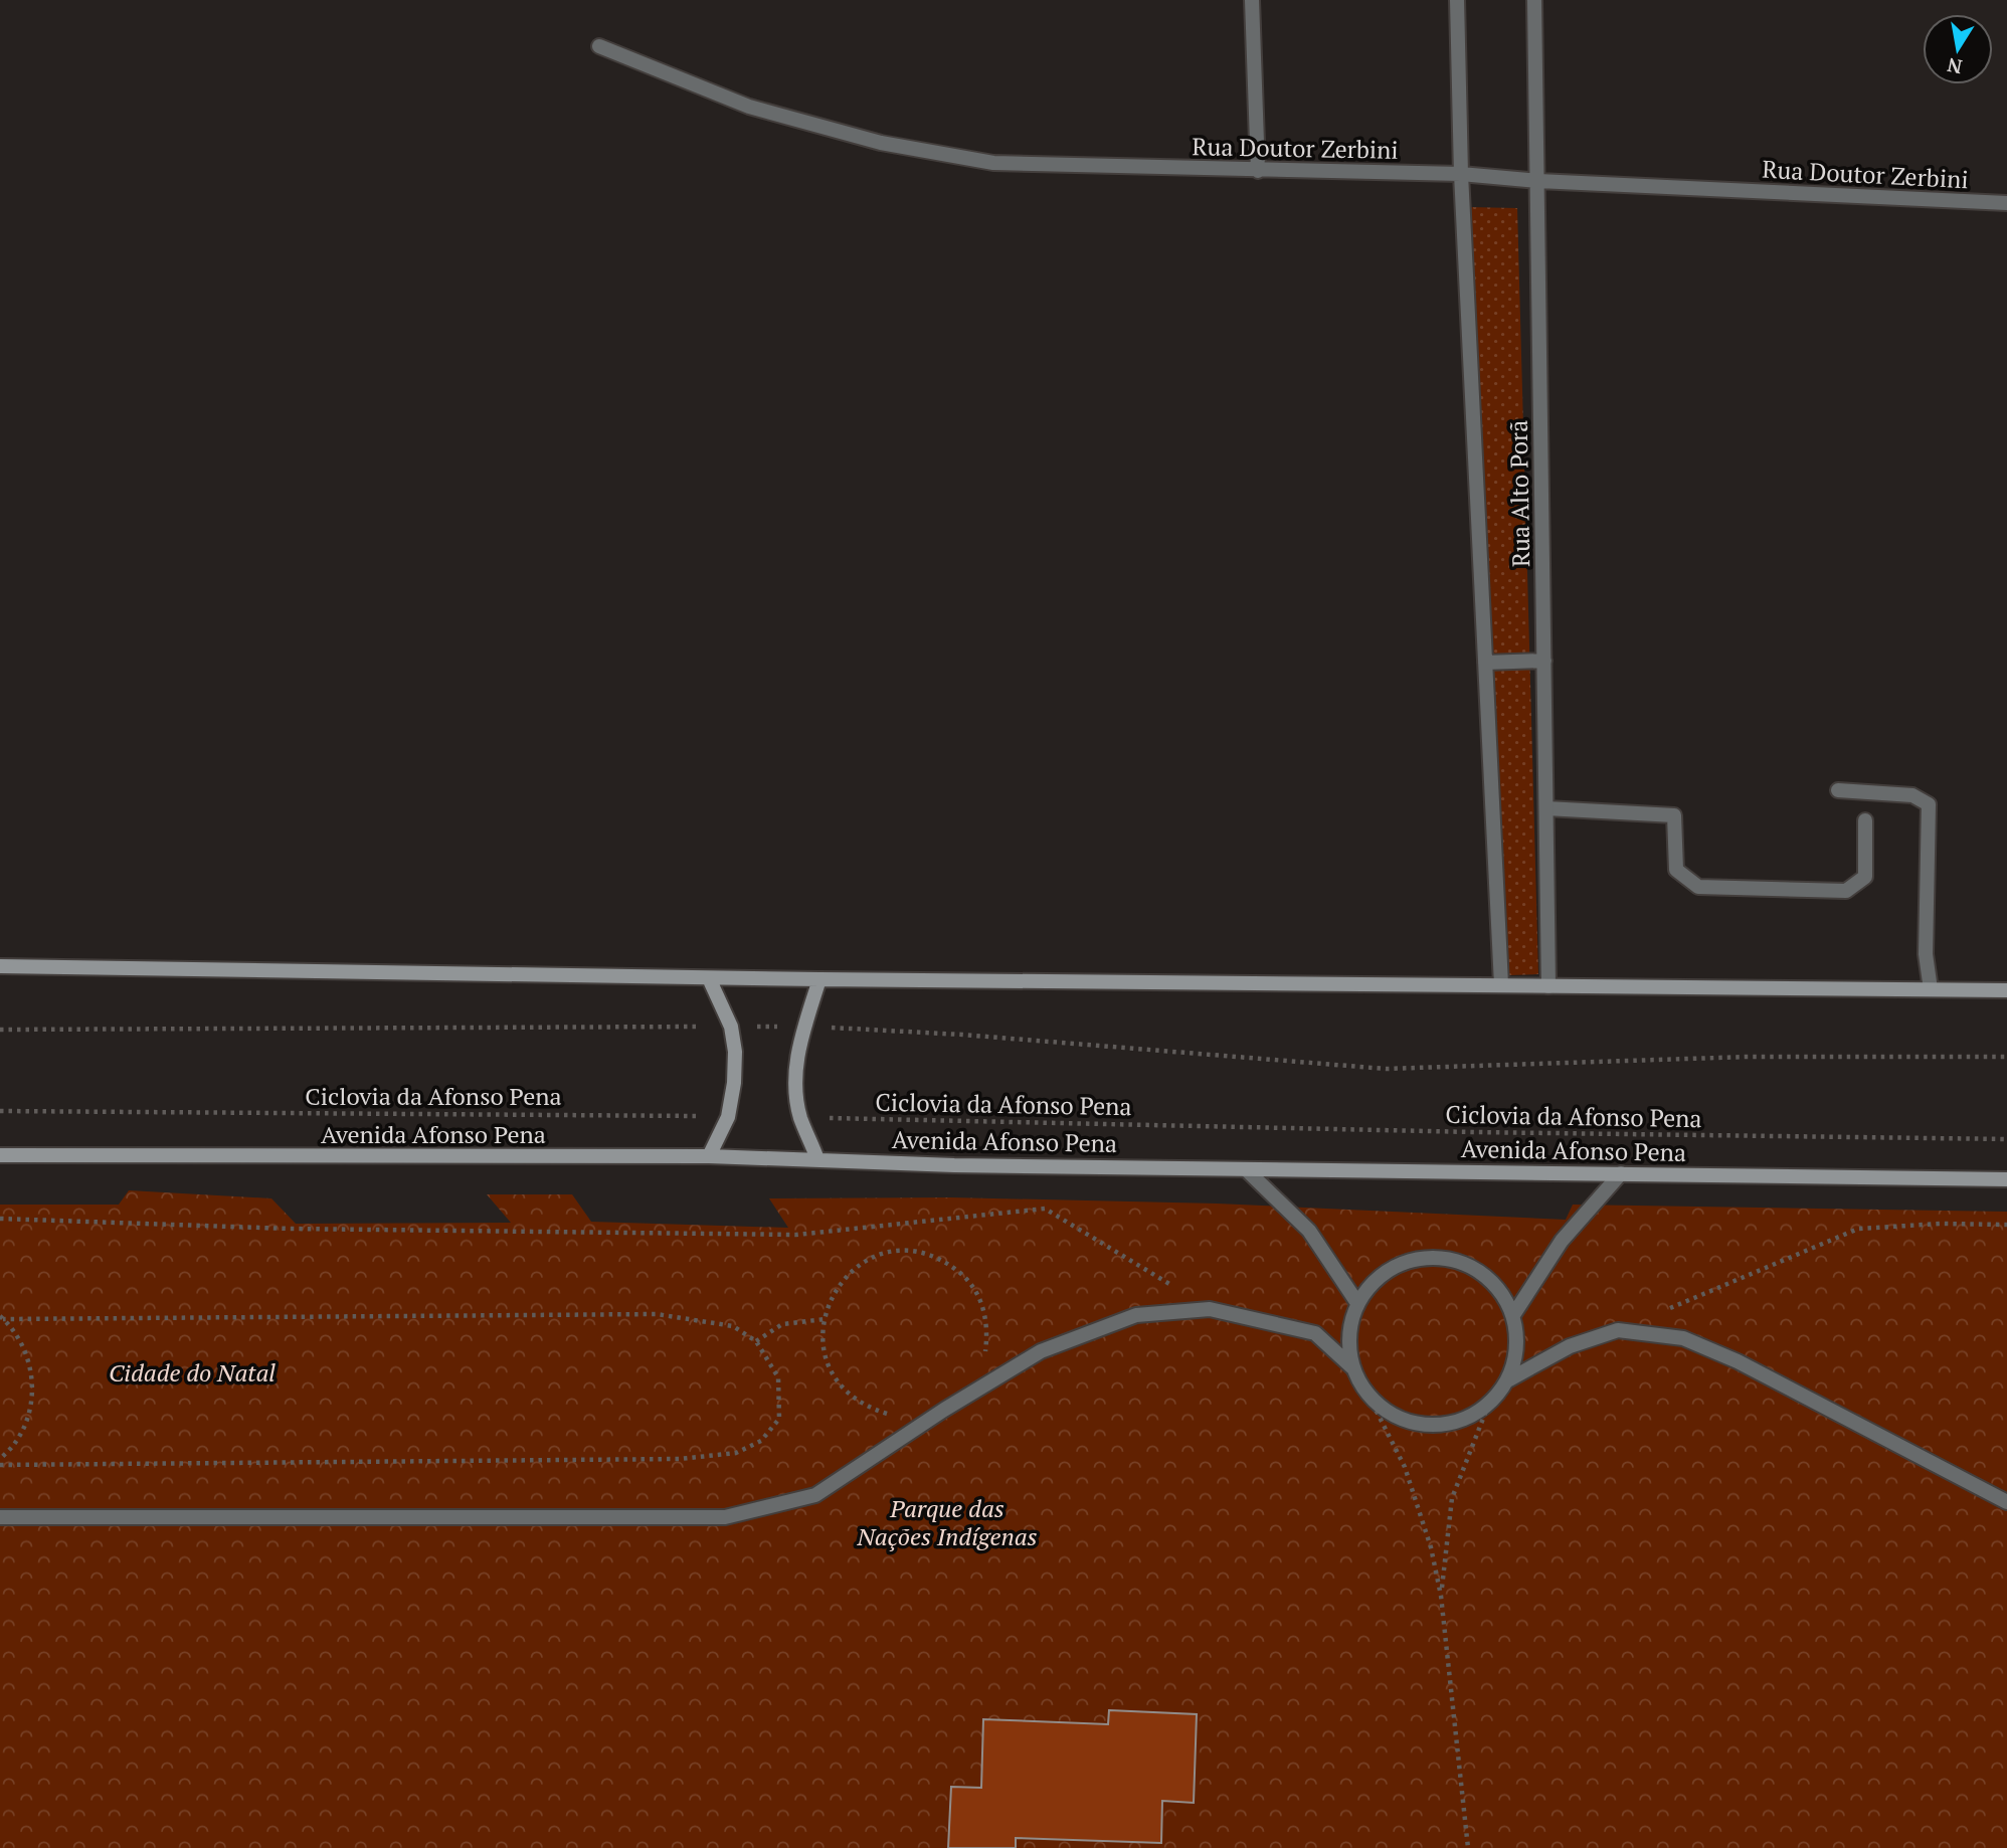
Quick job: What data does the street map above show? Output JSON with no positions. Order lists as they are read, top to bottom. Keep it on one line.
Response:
{"streets":{"main road":["Avenida Afonso Pena"],"street":["Rua Doutor Zerbini","Rua Alto Porã"],"path":["Ciclovia da Afonso Pena"]},"crossings":[["Rua Doutor Zerbini","Rua Alto Porã"]],"parks":["Cidade do Natal","Parque das Nações Indígenas"],"north":"bottom"}
